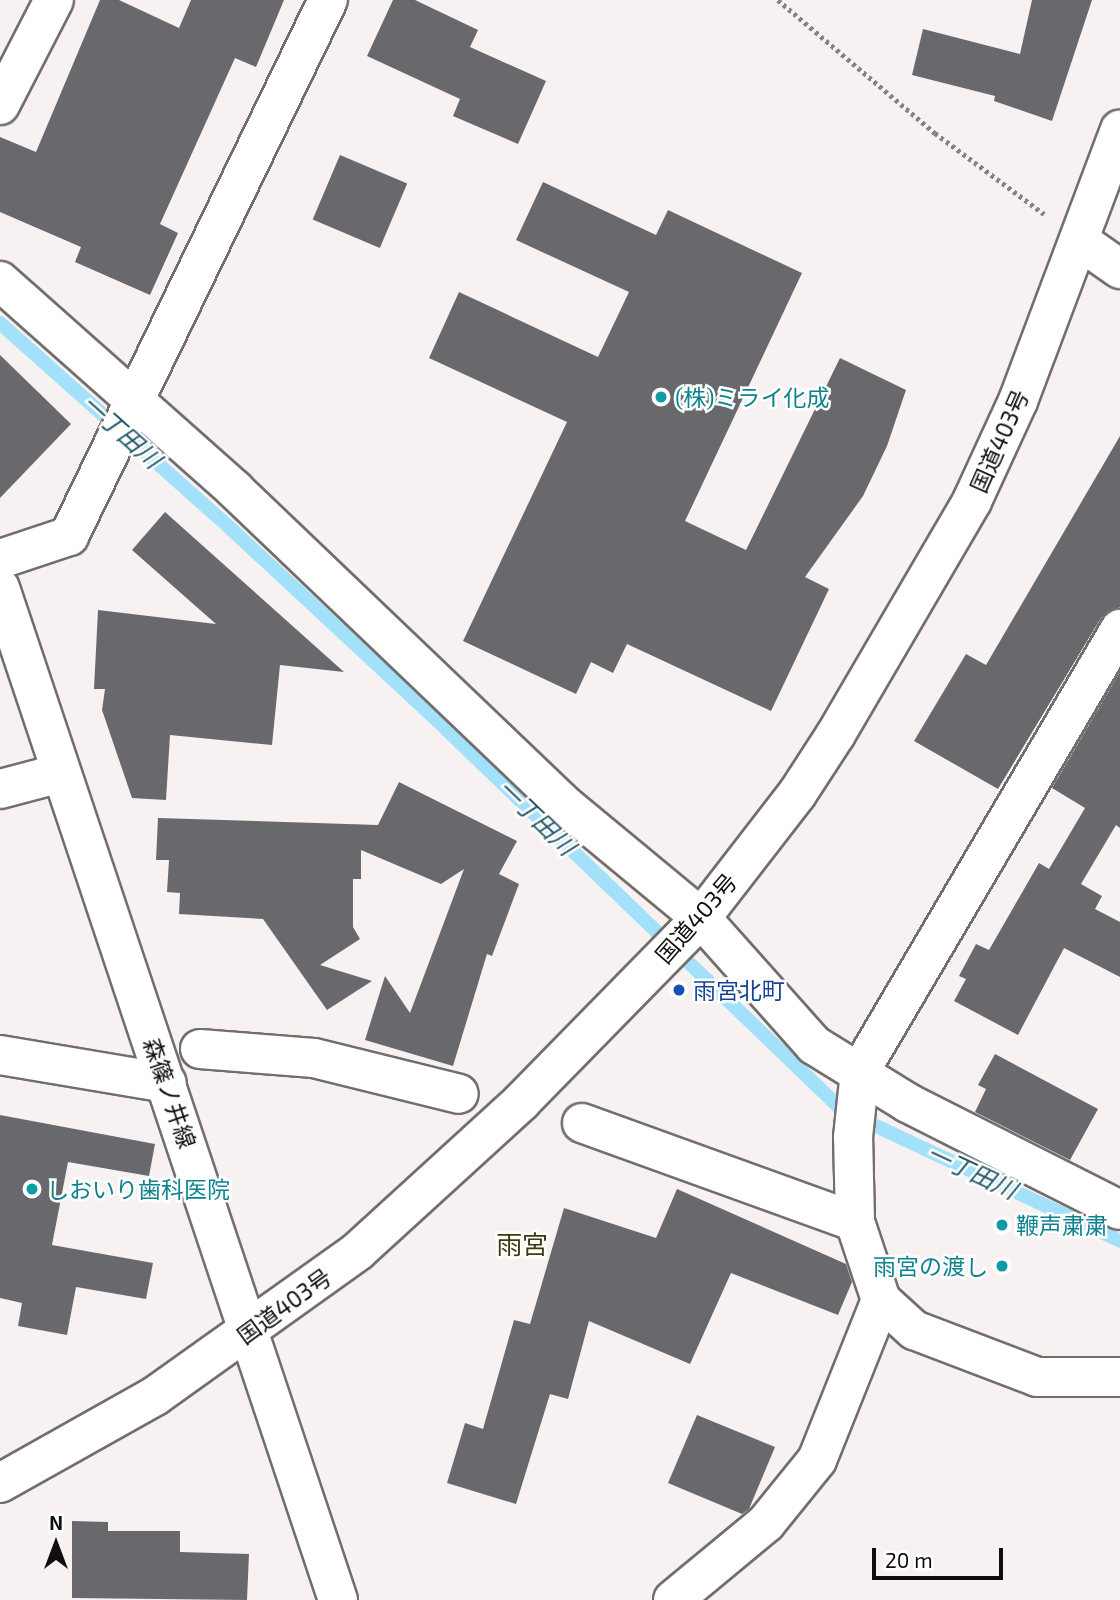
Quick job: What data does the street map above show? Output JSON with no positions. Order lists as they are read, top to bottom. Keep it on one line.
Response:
{"streets":{"main road":["国道403号","森篠ノ井線"]},"crossings":[["国道403号","森篠ノ井線"]],"districts":["雨宮"],"water":["一丁田川"],"places":["(株)ミライ化成","雨宮北町","しおいり歯科医院","鞭声粛粛","雨宮の渡し"],"scale_bar":"20 m","north":"top"}
